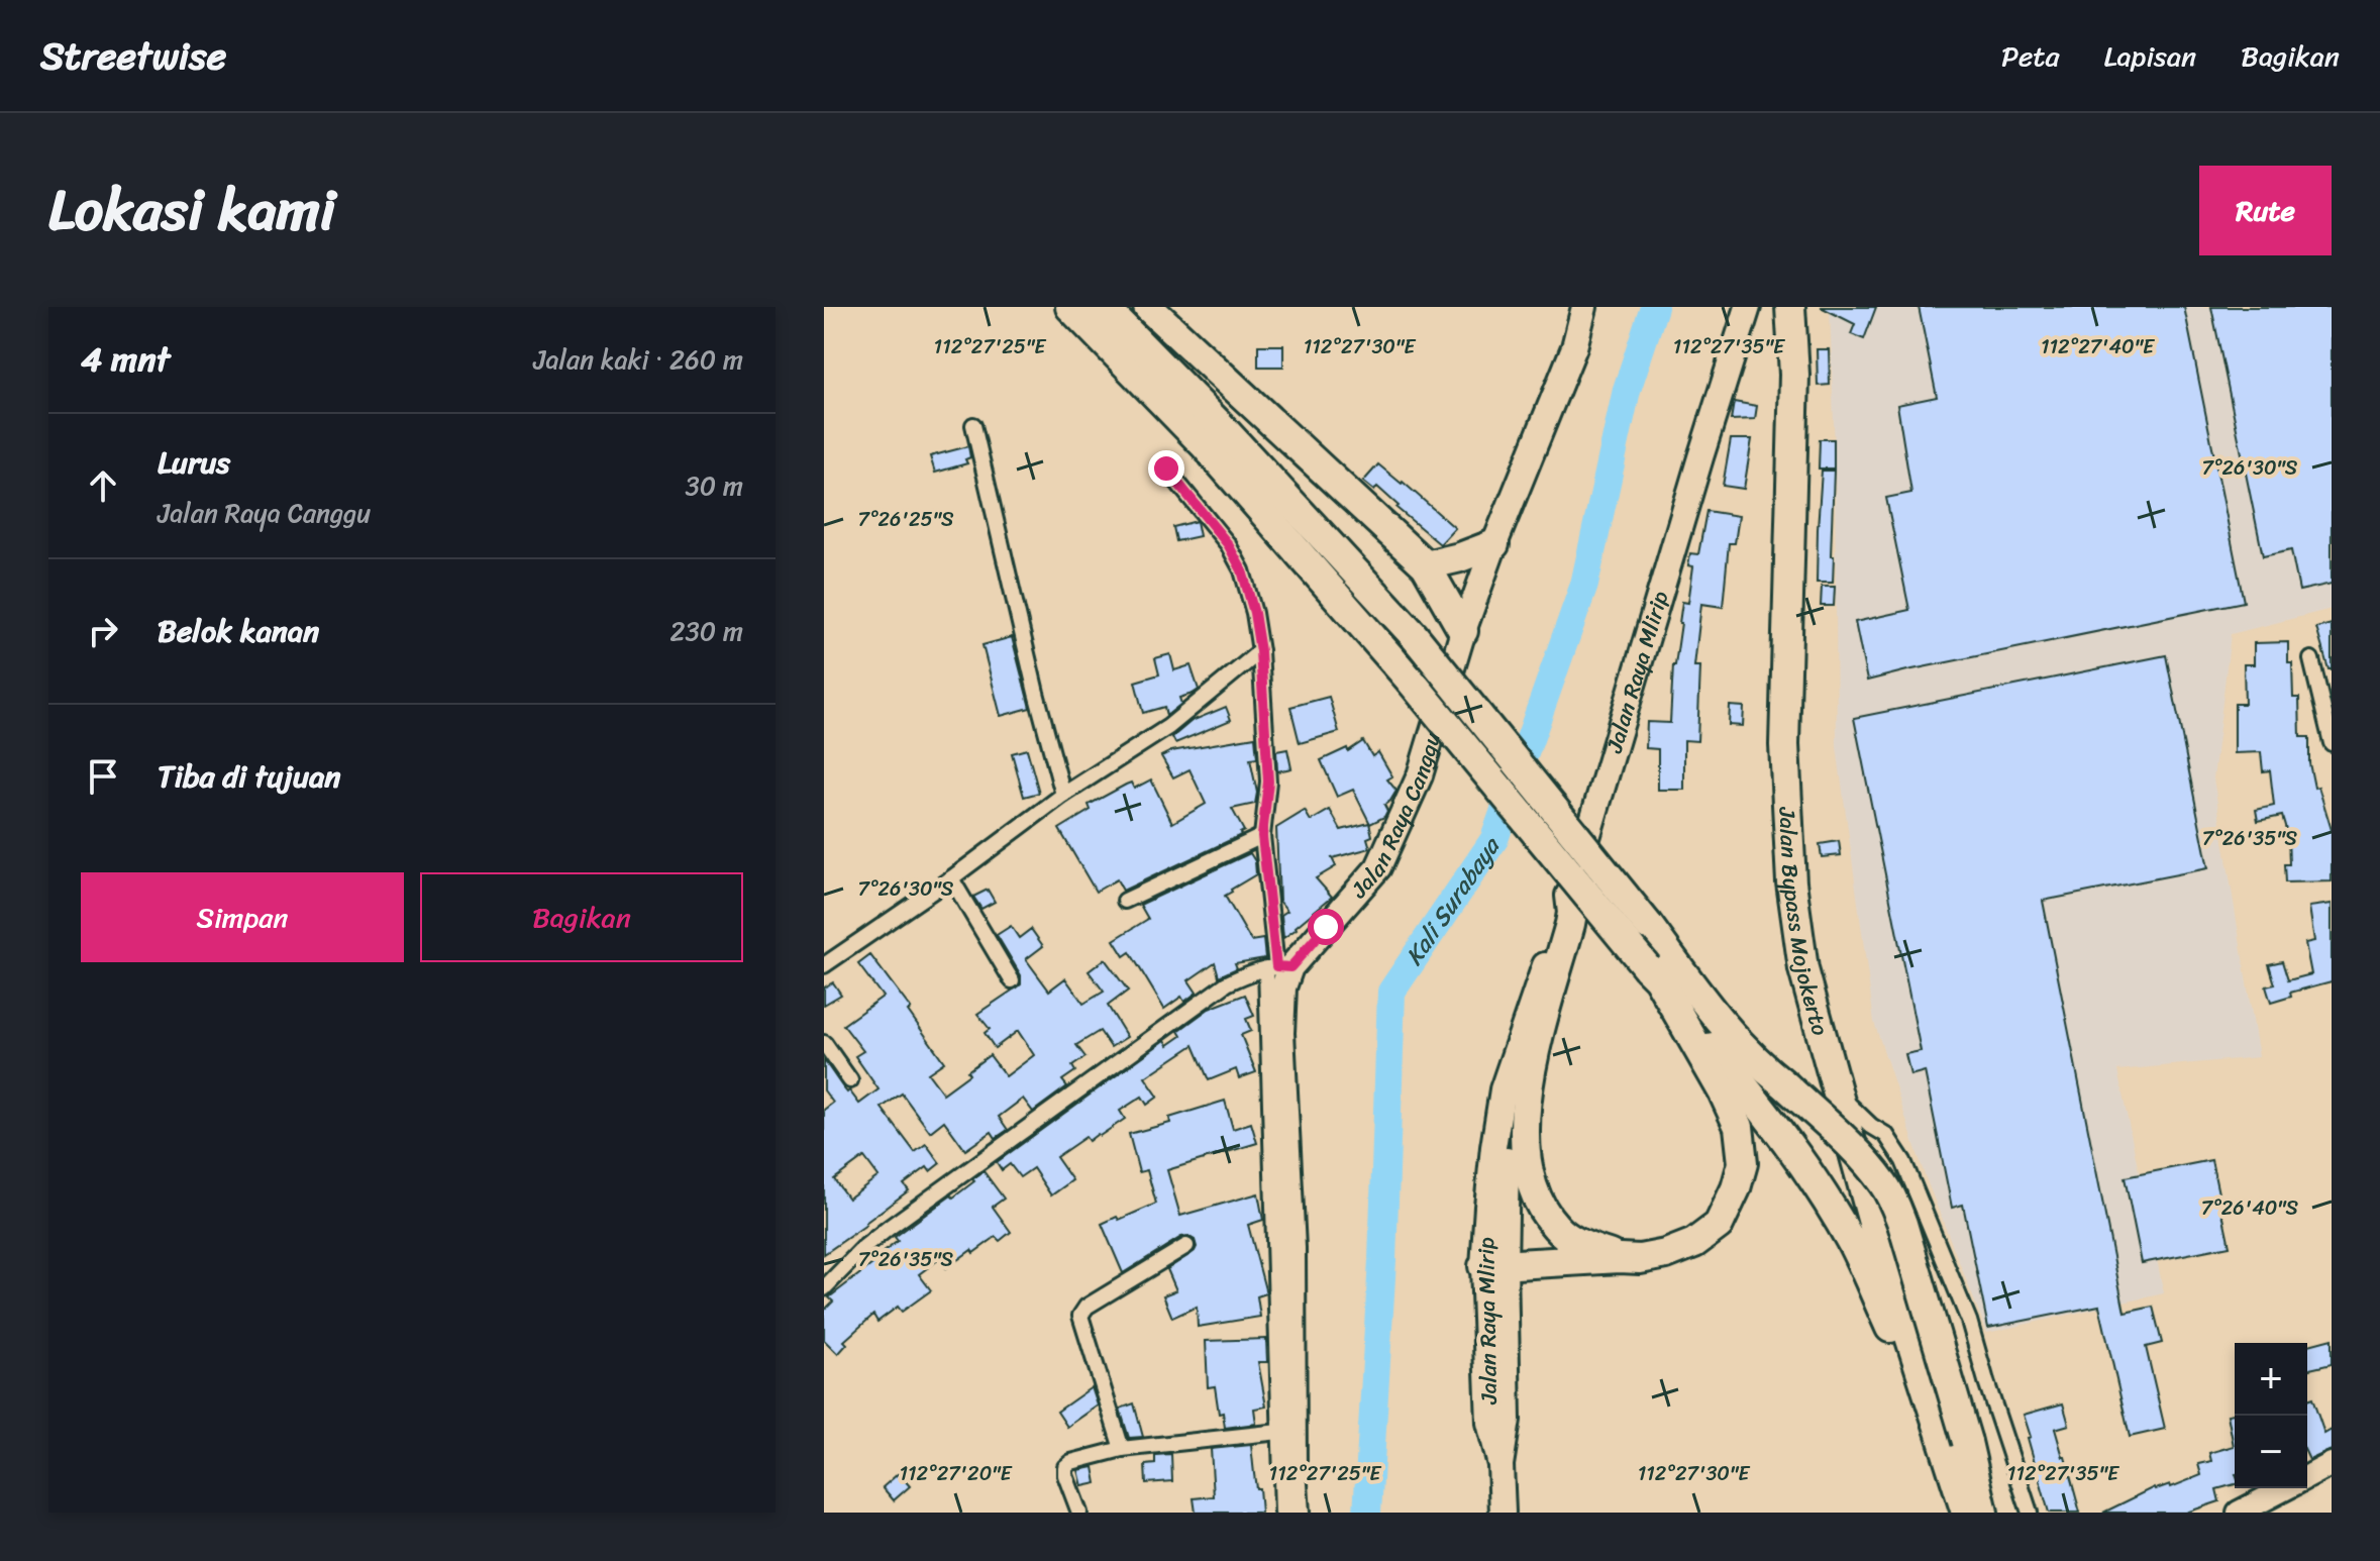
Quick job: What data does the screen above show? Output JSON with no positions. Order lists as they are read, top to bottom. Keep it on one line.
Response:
{"streets":{"highway":["Jalan Bypass Mojokerto"],"main road":["Jalan Raya Mlirip","Jalan Raya Canggu"]},"water":["Kali Surabaya"],"page":{"header":"Streetwise","nav":["Peta","Lapisan","Bagikan"],"title":"Lokasi kami","buttons":["Rute",["Simpan","Bagikan"]],"heading":["4 mnt","Jalan kaki · 260 m"],"list":[["Lurus","Jalan Raya Canggu","30 m"],["Belok kanan","230 m"],"Tiba di tujuan"],"map_buttons":["+","−"]},"coordinates":["112°27'25\"E","112°27'30\"E","112°27'35\"E","112°27'40\"E","7°26'30\"S","7°26'25\"S","7°26'35\"S","7°26'40\"S","112°27'20\"E"]}
